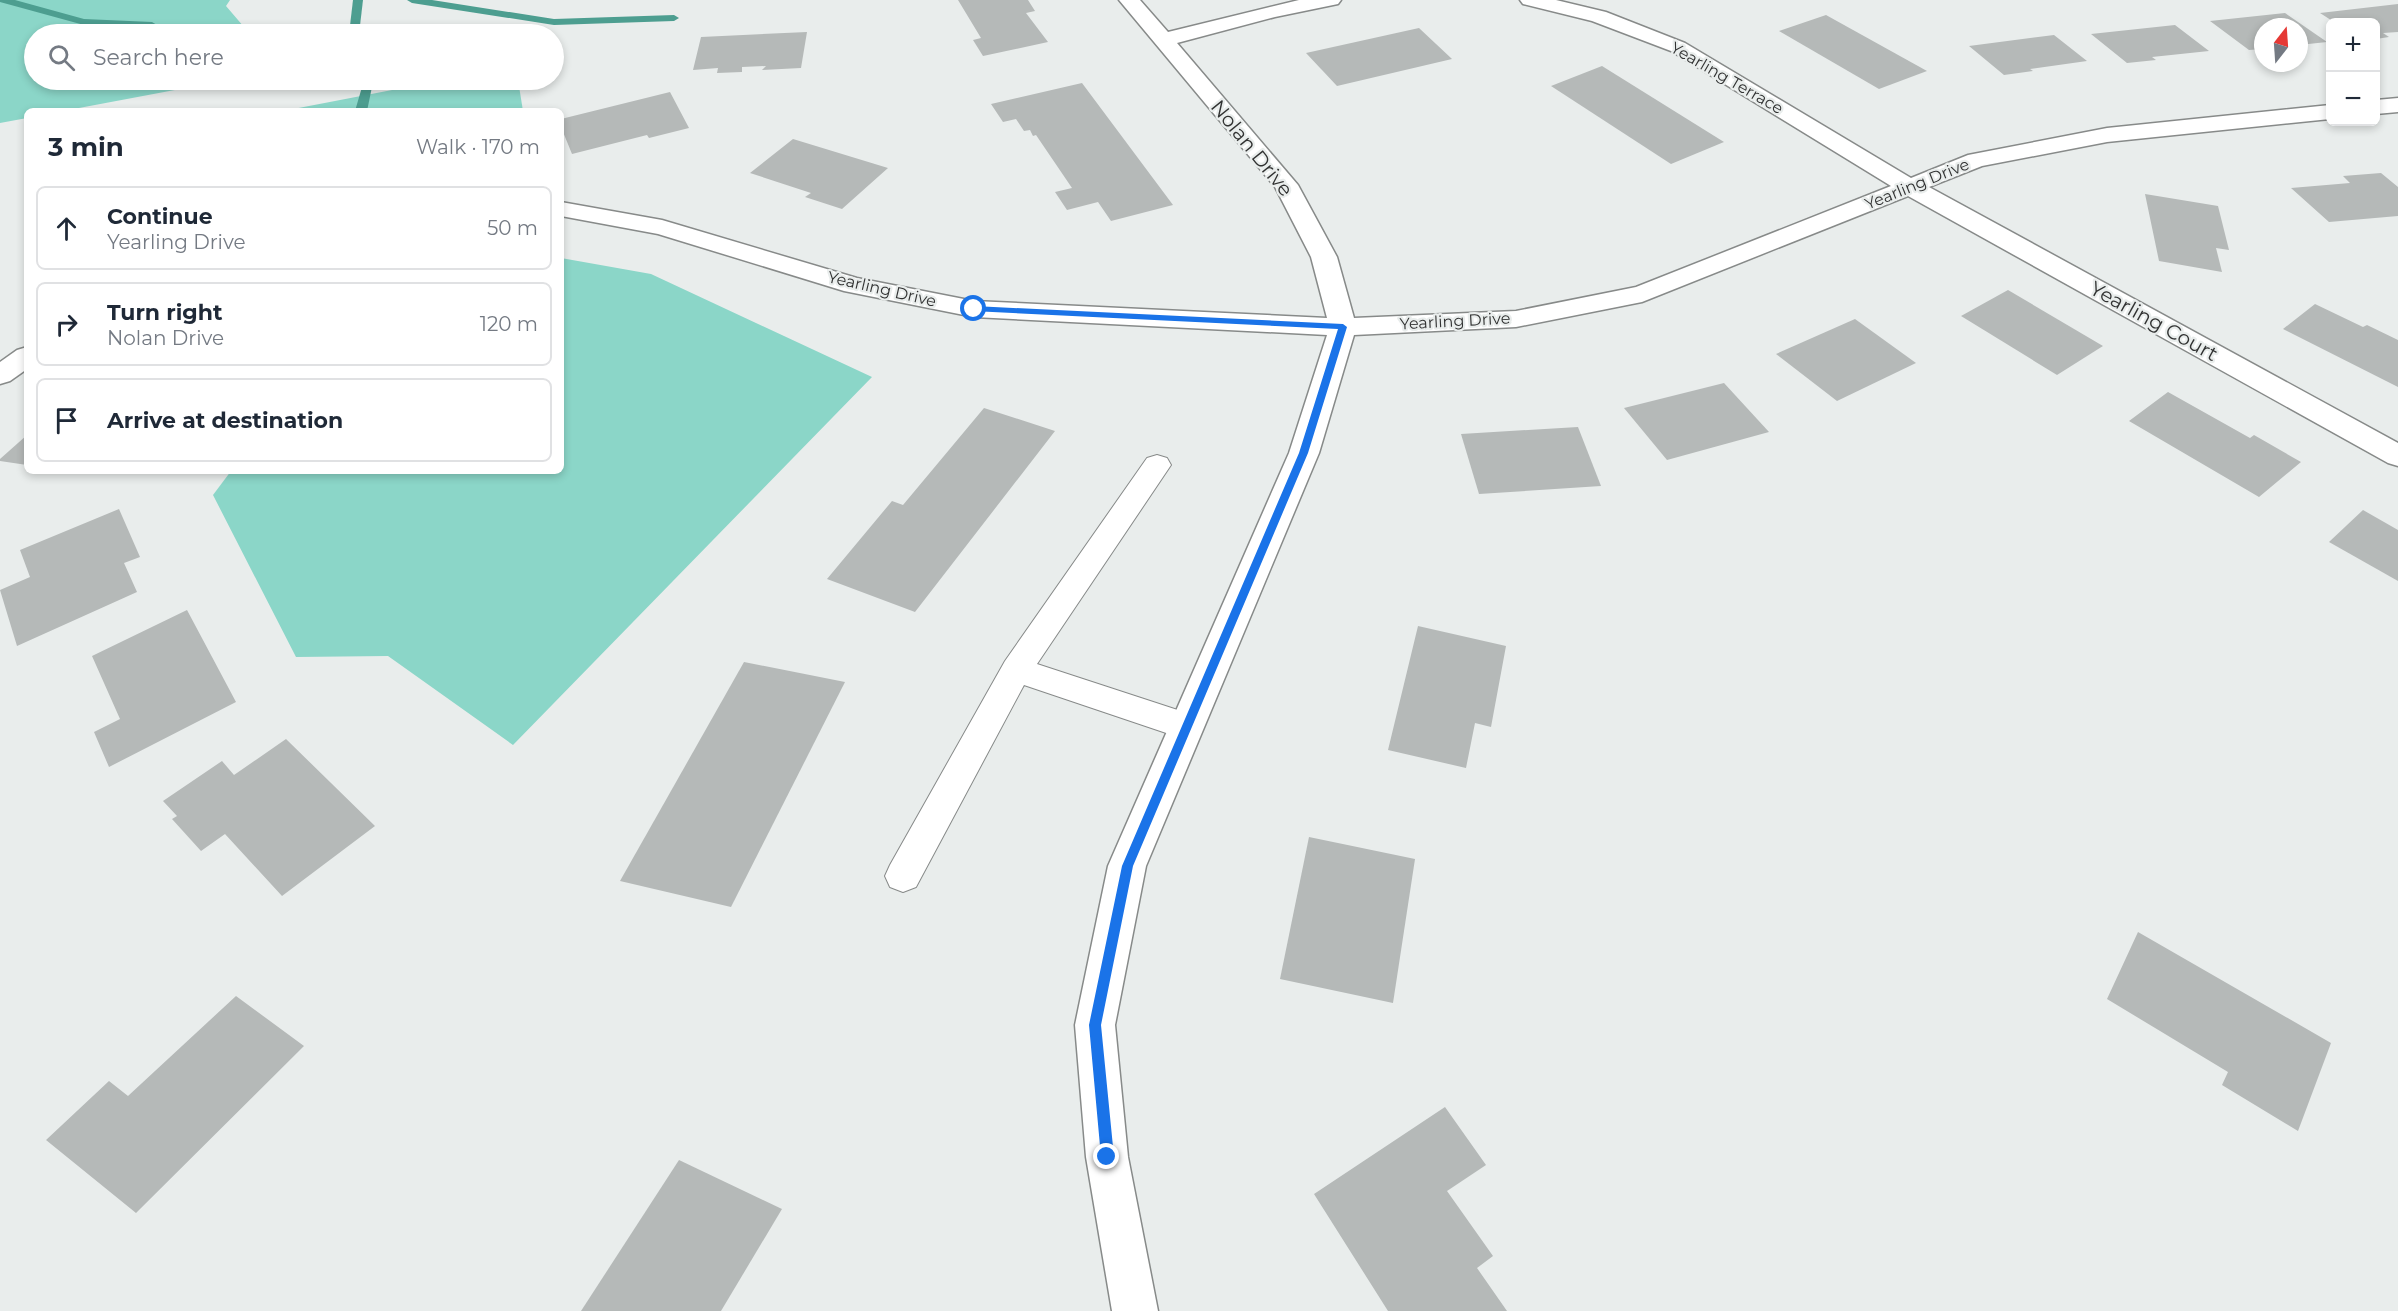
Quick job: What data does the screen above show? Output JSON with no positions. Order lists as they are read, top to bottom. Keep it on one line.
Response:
{"streets":{"street":["Yearling Terrace","Nolan Drive","Yearling Drive","Yearling Court"]},"crossings":[["Yearling Terrace","Yearling Drive"],["Yearling Terrace","Yearling Court"],["Nolan Drive","Yearling Drive"],["Yearling Drive","Yearling Court"]],"north":"top","page":{"map_buttons":["+","−"],"search":"Search here","heading":["3 min","Walk · 170 m"],"list":[["Continue","Yearling Drive","50 m"],["Turn right","Nolan Drive","120 m"],"Arrive at destination"]}}
